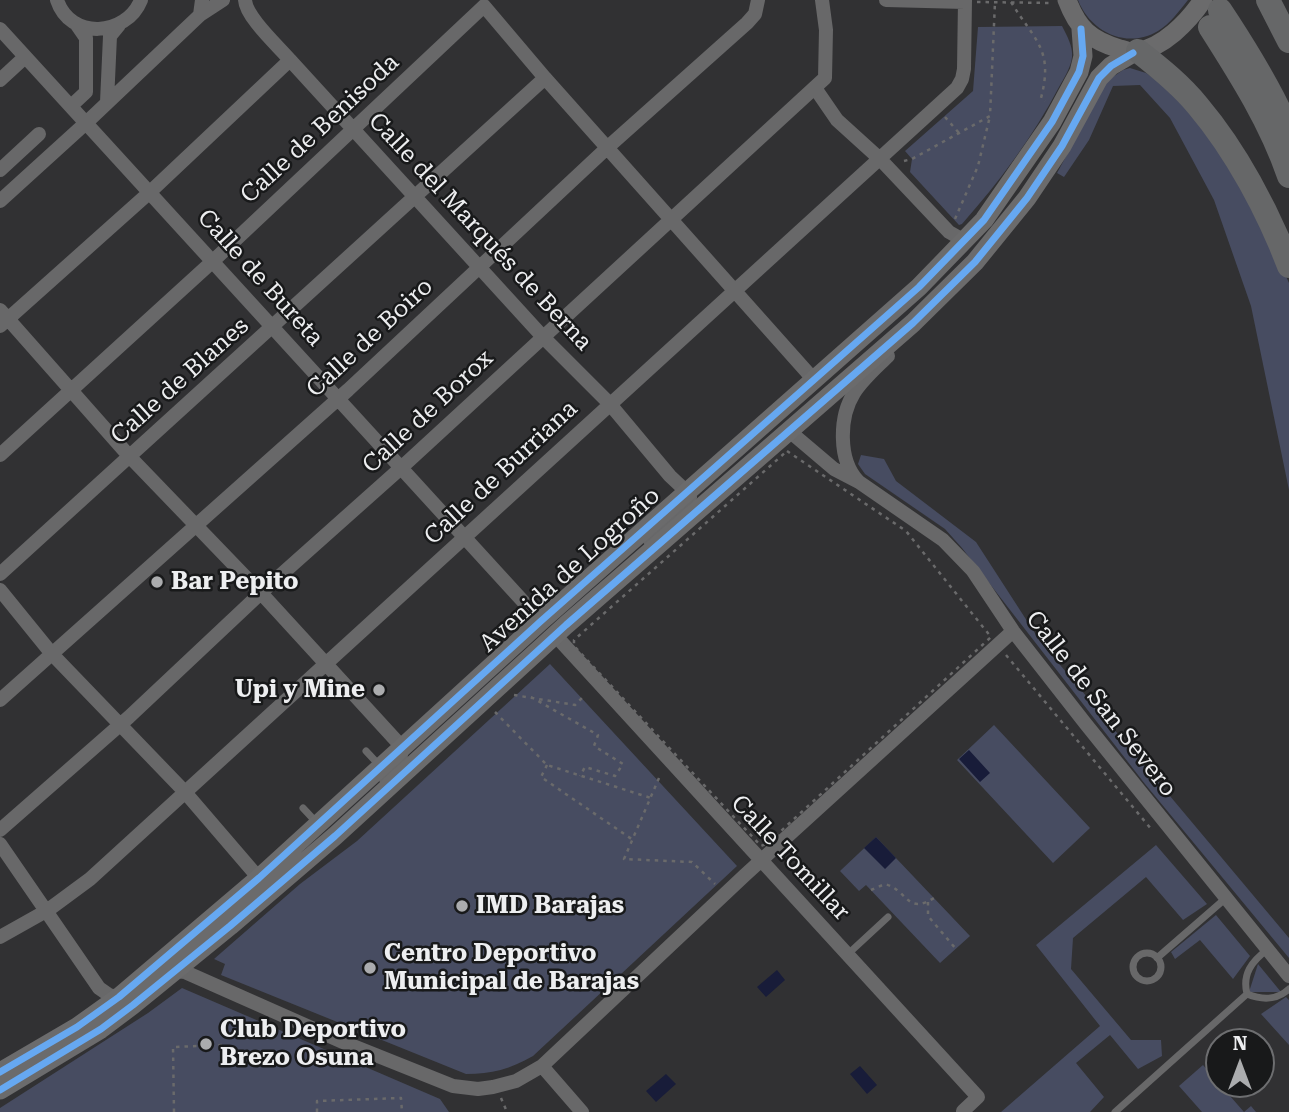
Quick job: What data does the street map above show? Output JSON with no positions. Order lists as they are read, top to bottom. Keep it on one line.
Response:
{"streets":{"main road":["Avenida de Logroño"],"street":["Calle de Benisoda","Calle del Marqués de Berna","Calle de Bureta","Calle de Boiro","Calle de Blanes","Calle de Borox","Calle de Burriana","Calle de San Severo","Calle Tomillar"]},"crossings":[["Calle de Benisoda","Calle del Marqués de Berna"],["Calle de Benisoda","Calle de Bureta"],["Calle del Marqués de Berna","Calle de Boiro"],["Calle del Marqués de Berna","Calle de Blanes"],["Calle del Marqués de Berna","Calle de Borox"],["Calle del Marqués de Berna","Calle de Burriana"],["Calle del Marqués de Berna","Avenida de Logroño"],["Calle de Bureta","Calle de Boiro"],["Calle de Bureta","Calle de Blanes"],["Calle de Bureta","Calle de Borox"],["Calle de Bureta","Calle de Burriana"],["Calle de Bureta","Avenida de Logroño"],["Calle de Bureta","Calle Tomillar"],["Avenida de Logroño","Calle de San Severo"],["Avenida de Logroño","Calle Tomillar"]],"places":["Bar Pepito","Upi y Mine","IMD Barajas","Centro Deportivo Municipal de Barajas","Club Deportivo Brezo Osuna"],"north":"top"}
